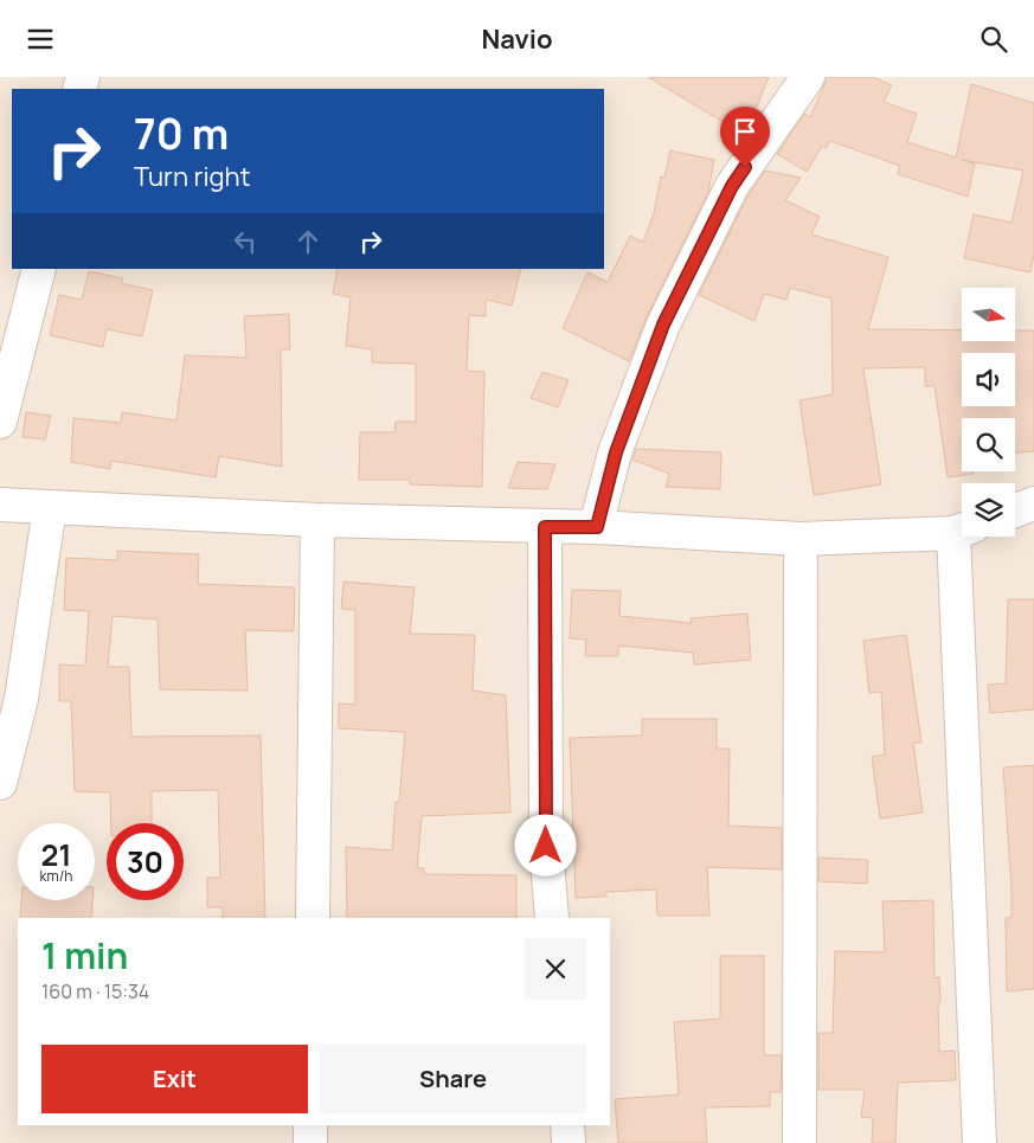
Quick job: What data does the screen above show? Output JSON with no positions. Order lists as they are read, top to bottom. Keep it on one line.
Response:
{"north":"right","page":{"header":"Navio","turn":["70 m","Turn right"],"speed":"21 km/h","limit":"30","heading":["1 min","160 m · 15:34"],"buttons":["Exit","Share"]}}
